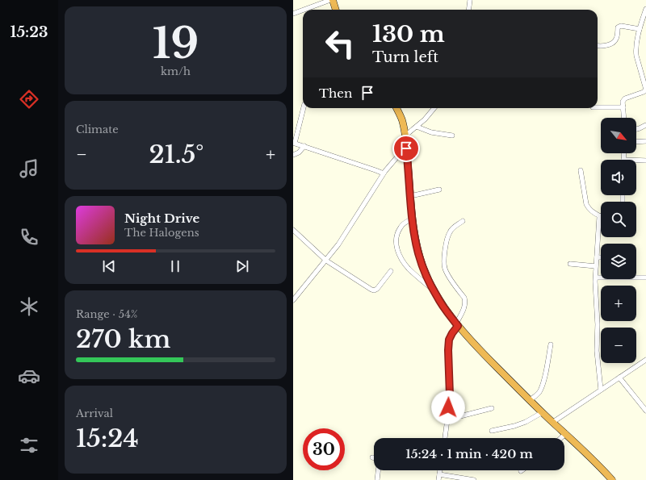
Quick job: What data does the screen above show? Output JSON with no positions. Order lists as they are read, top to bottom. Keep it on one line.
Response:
{"north":"bottom right","page":{"tabs":"15:23","tile":[["19","km/h"],"Climate",["Range · 54%","270 km"],["Arrival","15:24"]],"turn":["130 m","Turn left"],"then":"Then","map_buttons":["+","−"],"heat":["−","21.5°","+"],"song":["Night Drive","The Halogens"],"limit":"30","trip":"15:24 · 1 min · 420 m"}}
